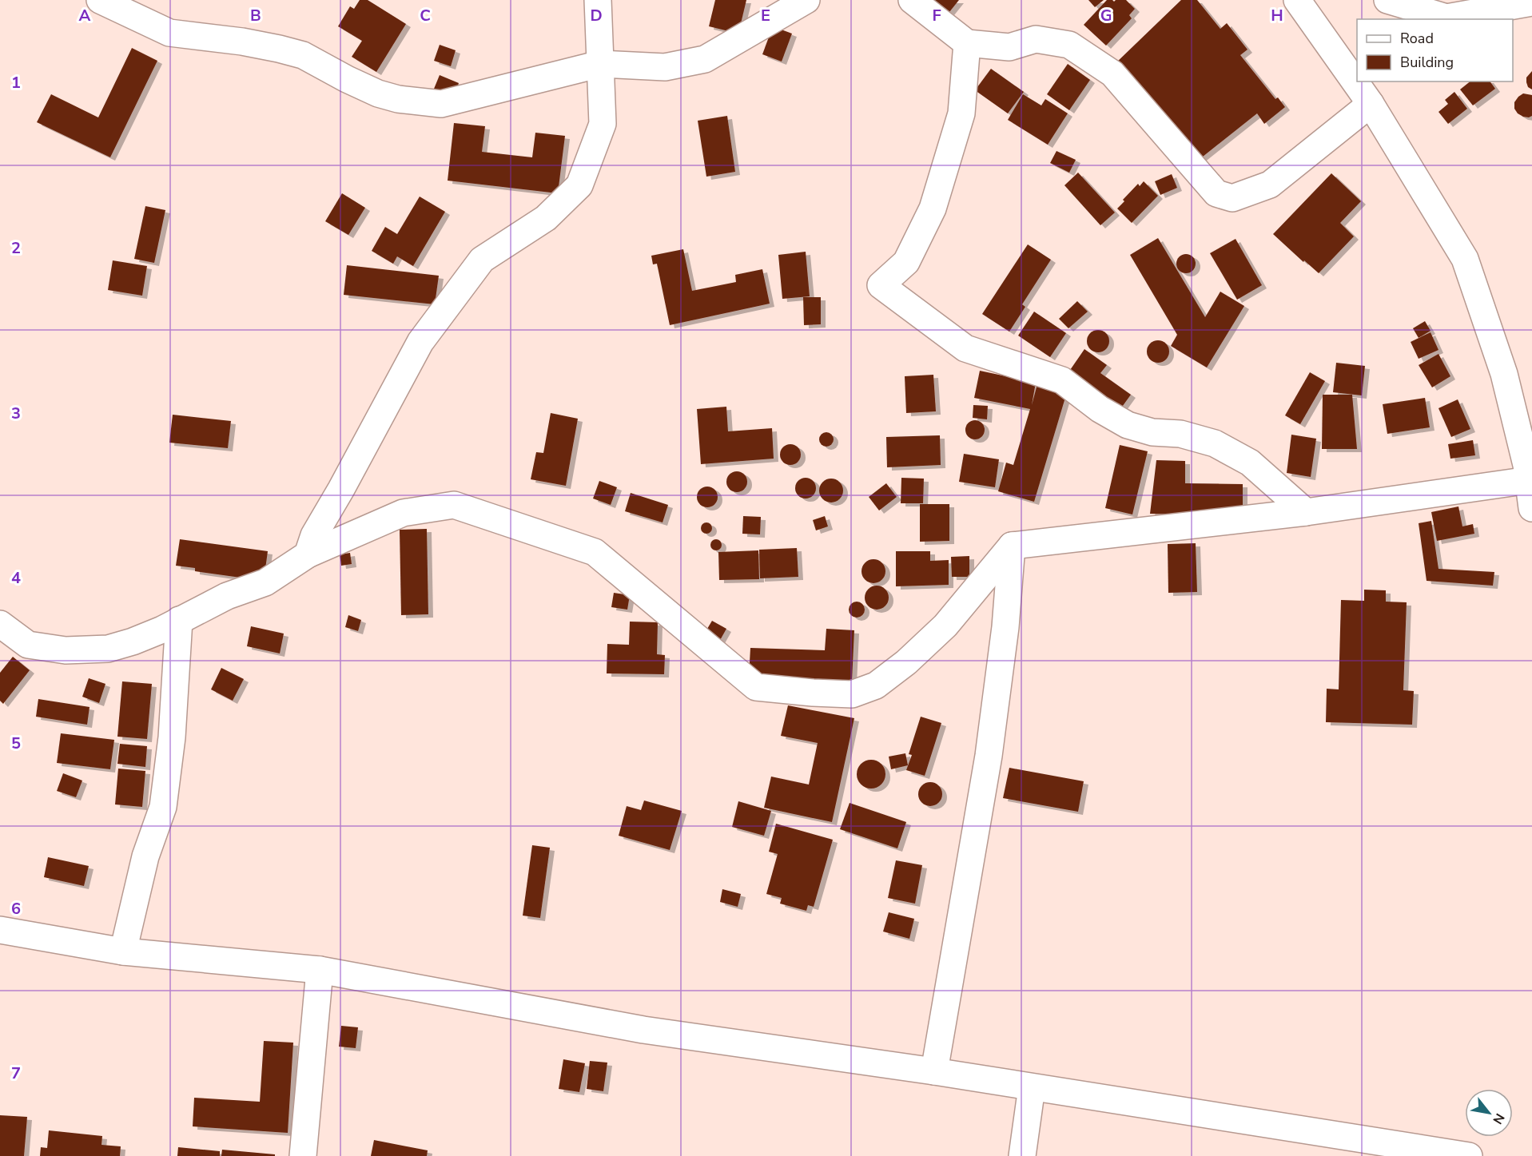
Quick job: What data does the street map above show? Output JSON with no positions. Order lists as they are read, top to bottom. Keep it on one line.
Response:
{"legend":["Road","Building"],"north":"bottom right","grid":{"columns":["A","B","C","D","E","F","G","H"],"rows":["1","2","3","4","5","6","7"]}}
